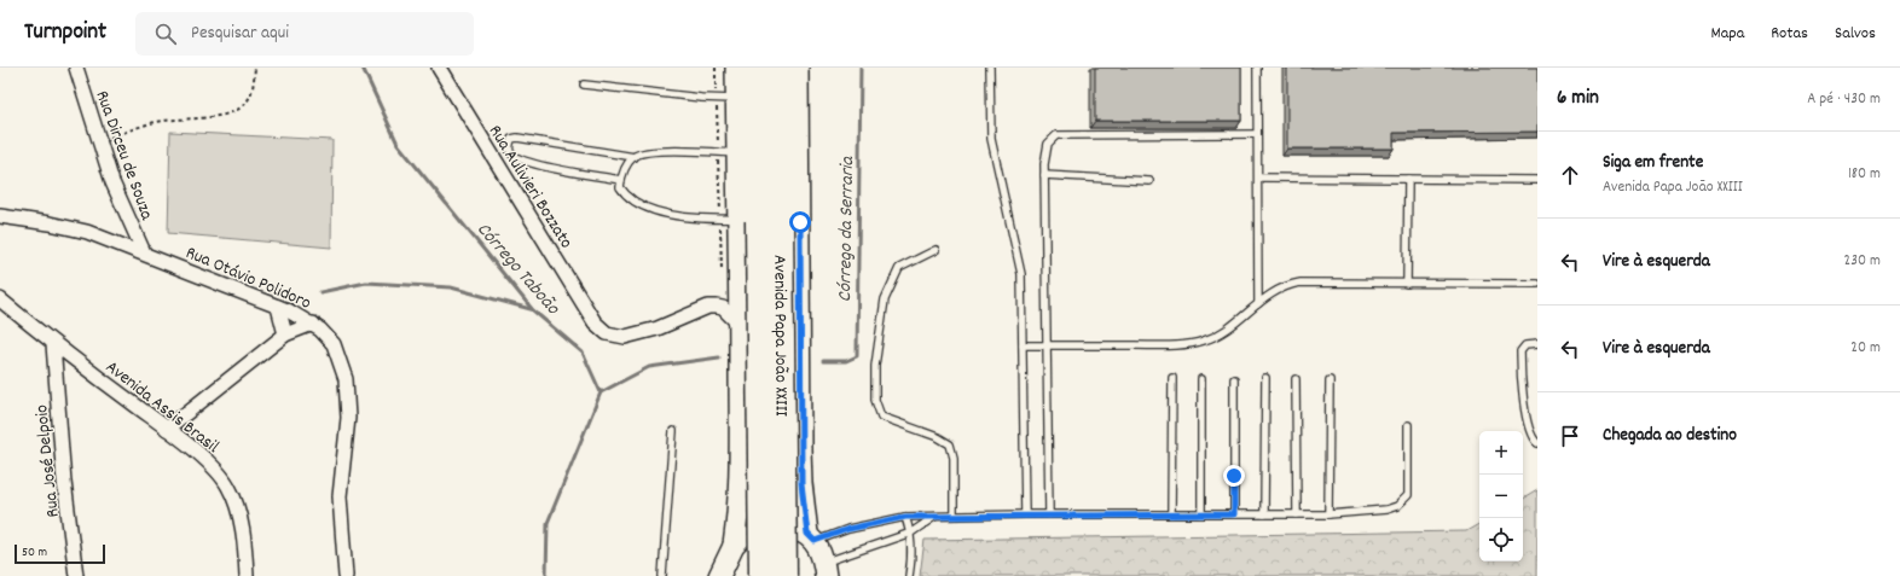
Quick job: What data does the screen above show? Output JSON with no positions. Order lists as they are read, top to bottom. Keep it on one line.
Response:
{"streets":{"highway":["Avenida Papa João XXIII"],"street":["Rua Dirceu de Souza","Rua Aulivieri Bozzato","Rua Otávio Polidoro","Avenida Assis Brasil","Rua José Delpoio"]},"crossings":[["Rua Dirceu de Souza","Rua Otávio Polidoro"],["Rua Aulivieri Bozzato","Avenida Papa João XXIII"],["Avenida Assis Brasil","Rua José Delpoio"]],"water":["Córrego da Serraria","Córrego Taboão"],"scale_bar":"50 m","page":{"header":"Turnpoint","search":"Pesquisar aqui","nav":["Mapa","Rotas","Salvos"],"heading":["6 min","A pé · 430 m"],"list":[["Siga em frente","Avenida Papa João XXIII","180 m"],["Vire à esquerda","230 m"],["Vire à esquerda","20 m"],"Chegada ao destino"],"map_buttons":["+","−"],"scale":"50 m"}}
